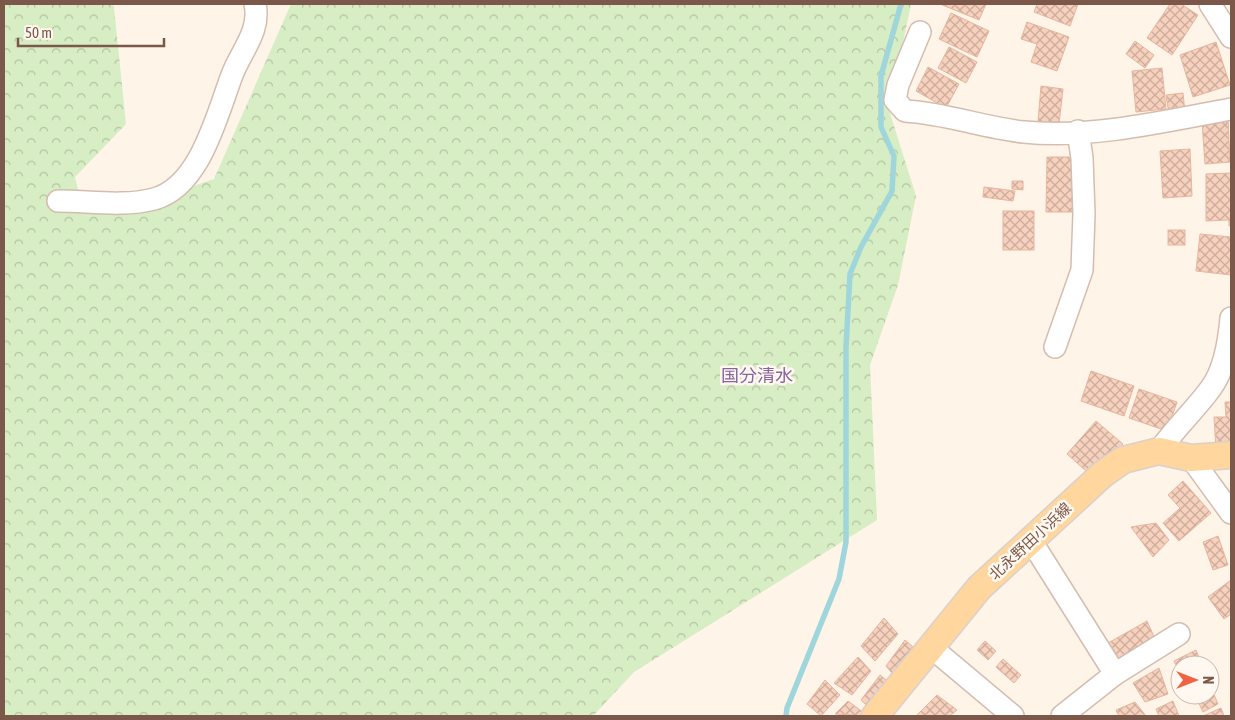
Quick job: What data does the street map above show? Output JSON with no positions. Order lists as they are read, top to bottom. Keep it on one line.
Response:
{"streets":{"main road":["北永野田小浜線"]},"districts":["国分清水"],"scale_bar":"50 m","north":"right"}
